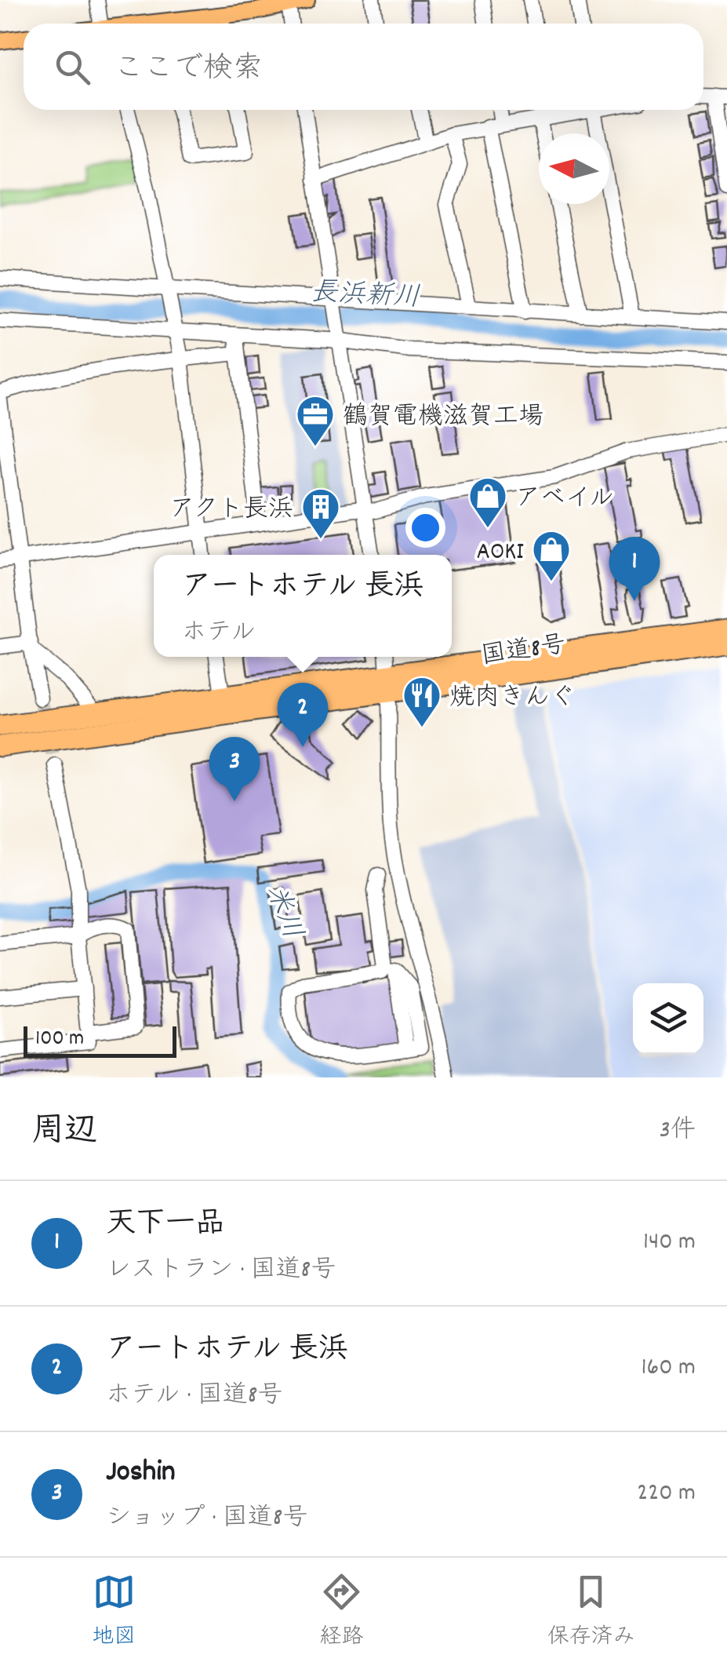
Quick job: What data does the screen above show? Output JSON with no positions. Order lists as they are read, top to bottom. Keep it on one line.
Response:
{"streets":{"highway":["国道8号"]},"water":["長浜新川","米川"],"places":{"office":["鶴賀電機滋賀工場"],"shop":["アベイル","AOKI"],"building":["アクト長浜"],"restaurant":["焼肉きんぐ"]},"scale_bar":"100 m","north":"left","page":{"search":"ここで検索","pins":["1","2","3"],"popup":["アートホテル 長浜","ホテル"],"scale":"100 m","heading":["周辺","3件"],"list":[{"mark":"1","name":"天下一品","note":"レストラン · 国道8号","value":"140 m"},{"mark":"2","name":"アートホテル 長浜","note":"ホテル · 国道8号","value":"160 m"},{"mark":"3","name":"Joshin","note":"ショップ · 国道8号","value":"220 m"}],"nav":["地図","経路","保存済み"]}}
